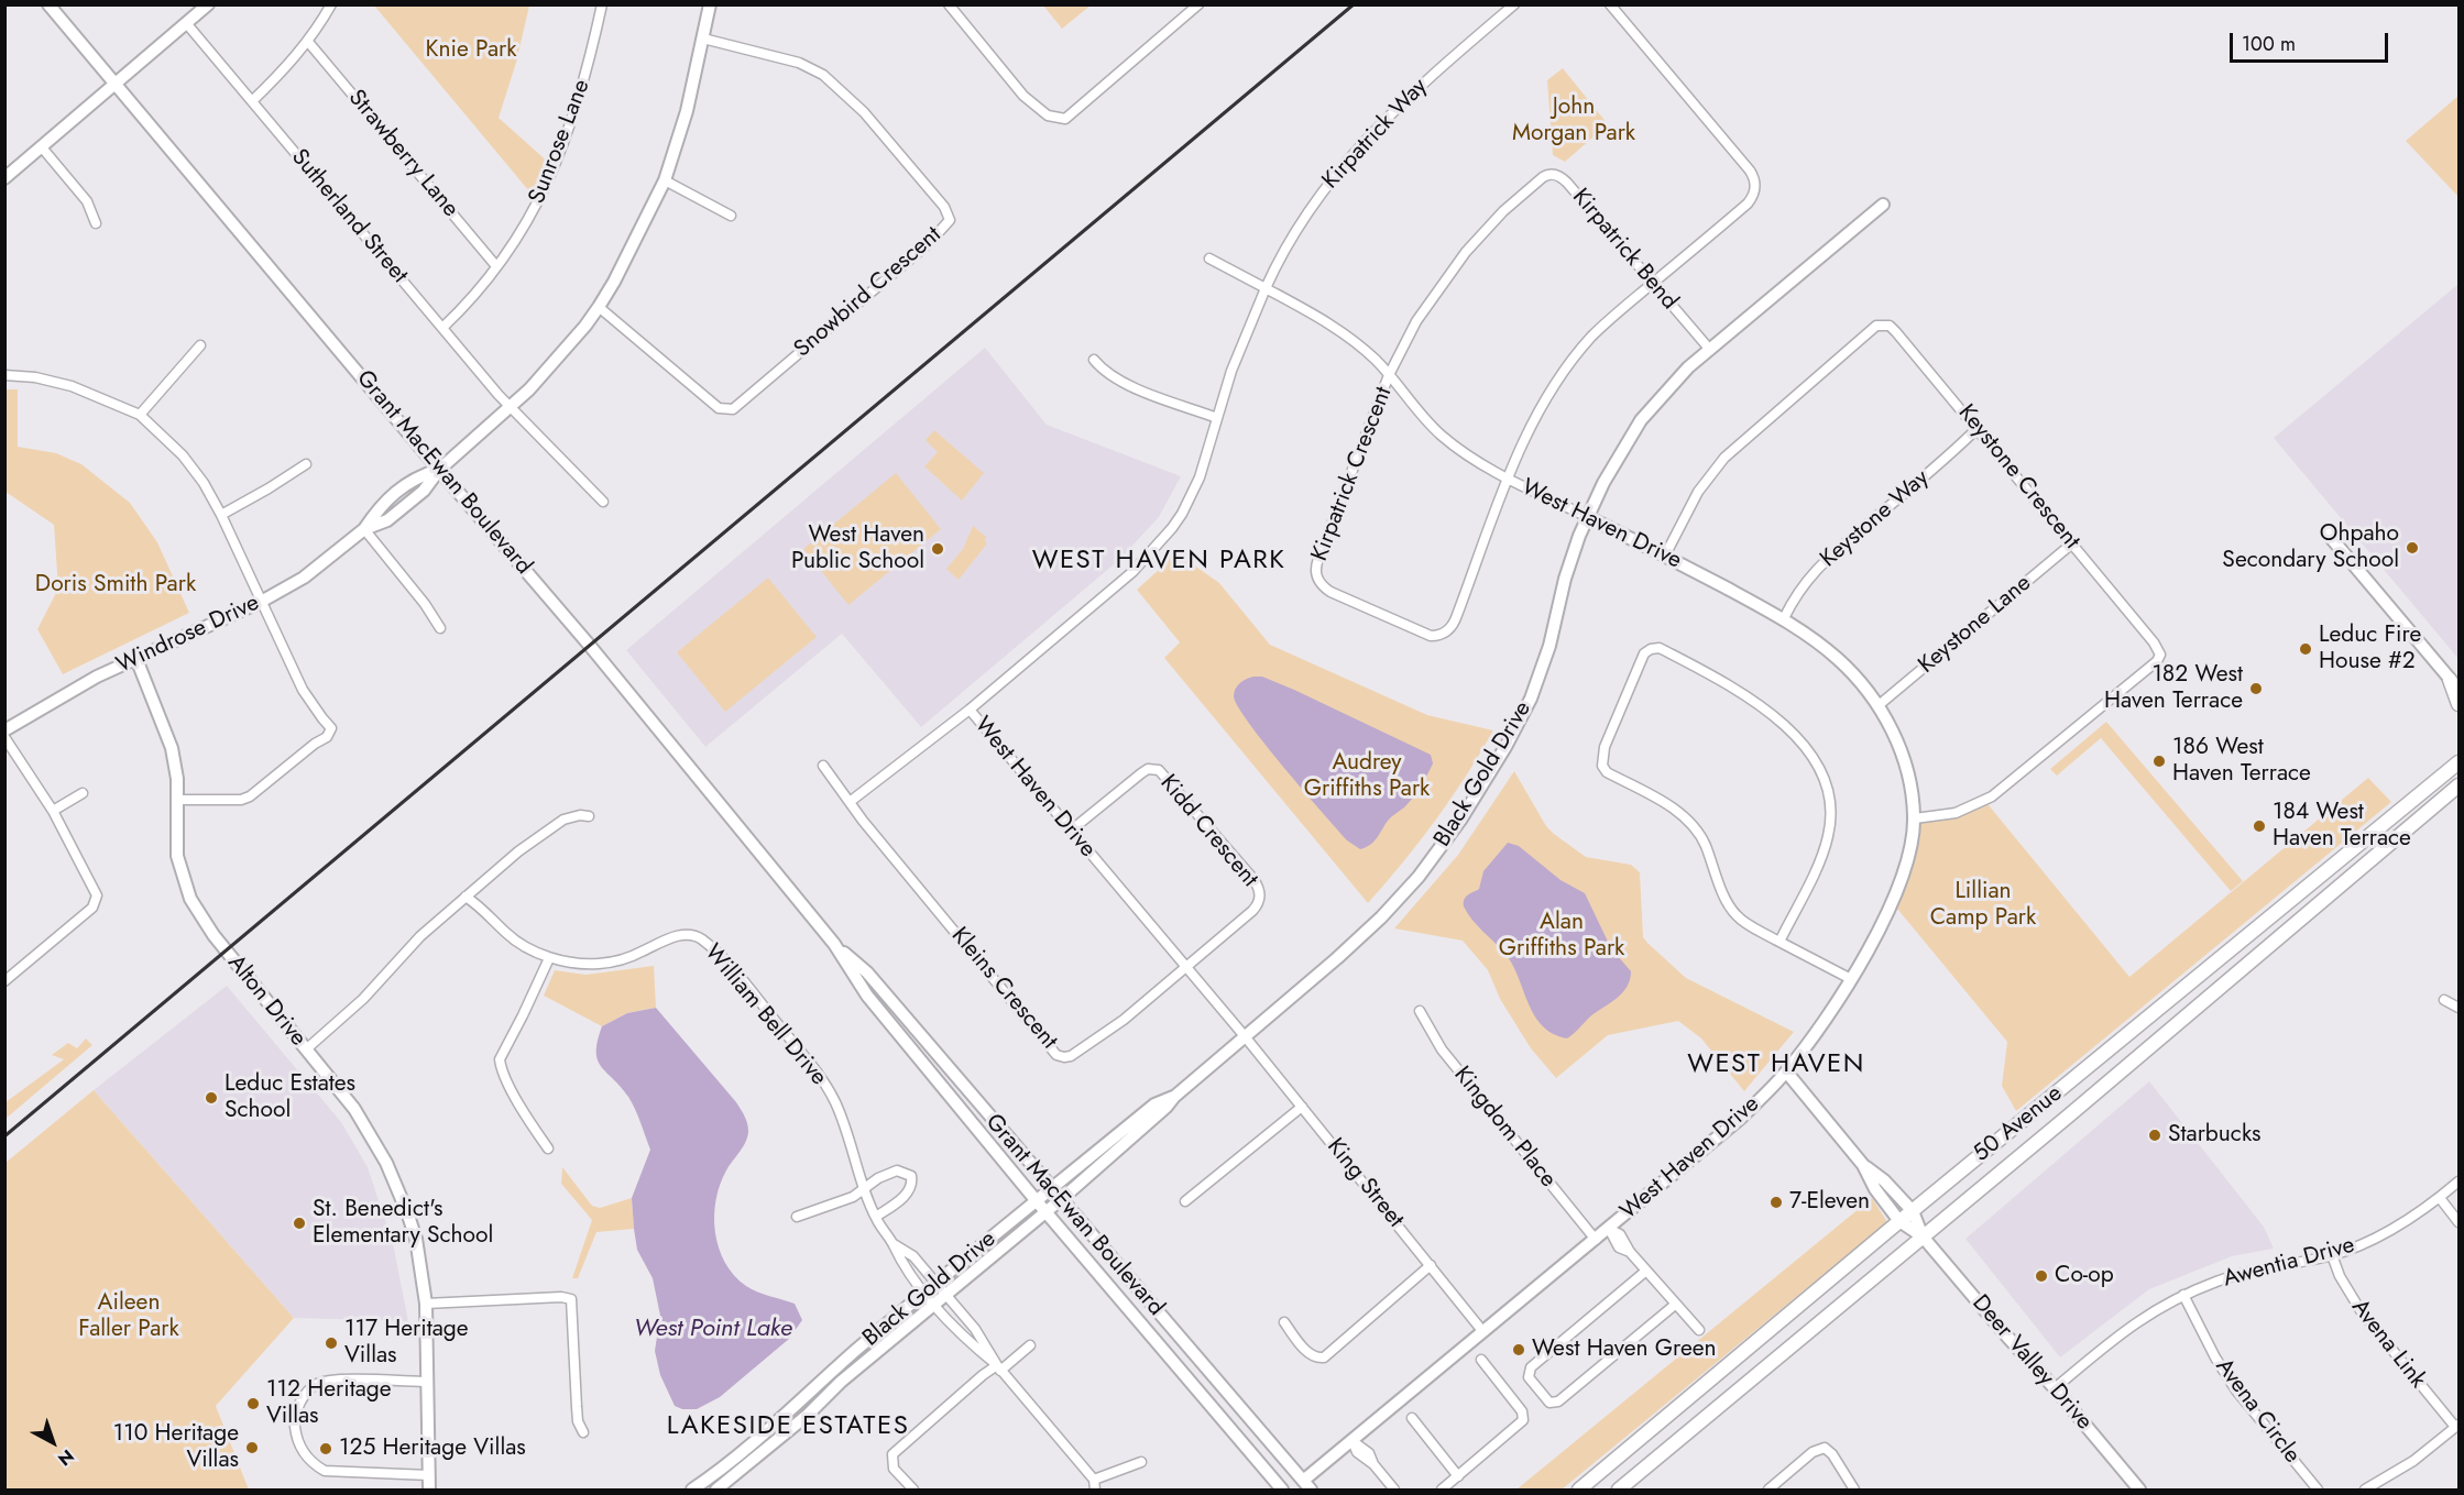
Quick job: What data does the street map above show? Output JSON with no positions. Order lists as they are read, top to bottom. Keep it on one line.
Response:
{"streets":{"main road":["Grant MacEwan Boulevard","West Haven Drive","Windrose Drive","Black Gold Drive","Alton Drive","50 Avenue","Deer Valley Drive"],"street":["Kirpatrick Way","Sunrose Lane","Strawberry Lane","Sutherland Street","Kirpatrick Bend","Snowbird Crescent","Kirpatrick Crescent","Keystone Crescent","Keystone Way","Keystone Lane","Kidd Crescent","Kleins Crescent","William Bell Drive","Kingdom Place","King Street","Awentia Drive","Avena Link","Avena Circle"]},"crossings":[["Kirpatrick Way","West Haven Drive"],["Sunrose Lane","Strawberry Lane"],["Sunrose Lane","Sutherland Street"],["Sutherland Street","Windrose Drive"],["Kirpatrick Bend","Kirpatrick Crescent"],["Kirpatrick Bend","West Haven Drive"],["Kirpatrick Bend","Black Gold Drive"],["Snowbird Crescent","Windrose Drive"],["Grant MacEwan Boulevard","West Haven Drive"],["Grant MacEwan Boulevard","Windrose Drive"],["Grant MacEwan Boulevard","Black Gold Drive"],["Kirpatrick Crescent","West Haven Drive"],["Keystone Crescent","Keystone Way"],["Keystone Crescent","West Haven Drive"],["Keystone Crescent","Keystone Lane"],["Keystone Way","West Haven Drive"],["West Haven Drive","Keystone Lane"],["West Haven Drive","Black Gold Drive"],["West Haven Drive","Kidd Crescent"],["West Haven Drive","Kleins Crescent"],["West Haven Drive","Kingdom Place"],["West Haven Drive","King Street"],["Windrose Drive","Alton Drive"],["Black Gold Drive","William Bell Drive"],["Black Gold Drive","King Street"],["Kidd Crescent","Kleins Crescent"],["50 Avenue","Deer Valley Drive"],["Awentia Drive","Avena Link"],["Awentia Drive","Deer Valley Drive"],["Awentia Drive","Avena Circle"]],"districts":["WEST HAVEN PARK","WEST HAVEN","LAKESIDE ESTATES"],"water":["West Point Lake"],"parks":["Knie Park","John Morgan Park","Doris Smith Park","Audrey Griffiths Park","Lillian Camp Park","Alan Griffiths Park","Aileen Faller Park"],"places":["Ohpaho Secondary School","West Haven Public School","Leduc Fire House #2","182 West Haven Terrace","186 West Haven Terrace","184 West Haven Terrace","Leduc Estates School","Starbucks","7-Eleven","St. Benedict's Elementary School","Co-op","117 Heritage Villas","West Haven Green","112 Heritage Villas","110 Heritage Villas","125 Heritage Villas"],"scale_bar":"100 m","north":"bottom right"}
